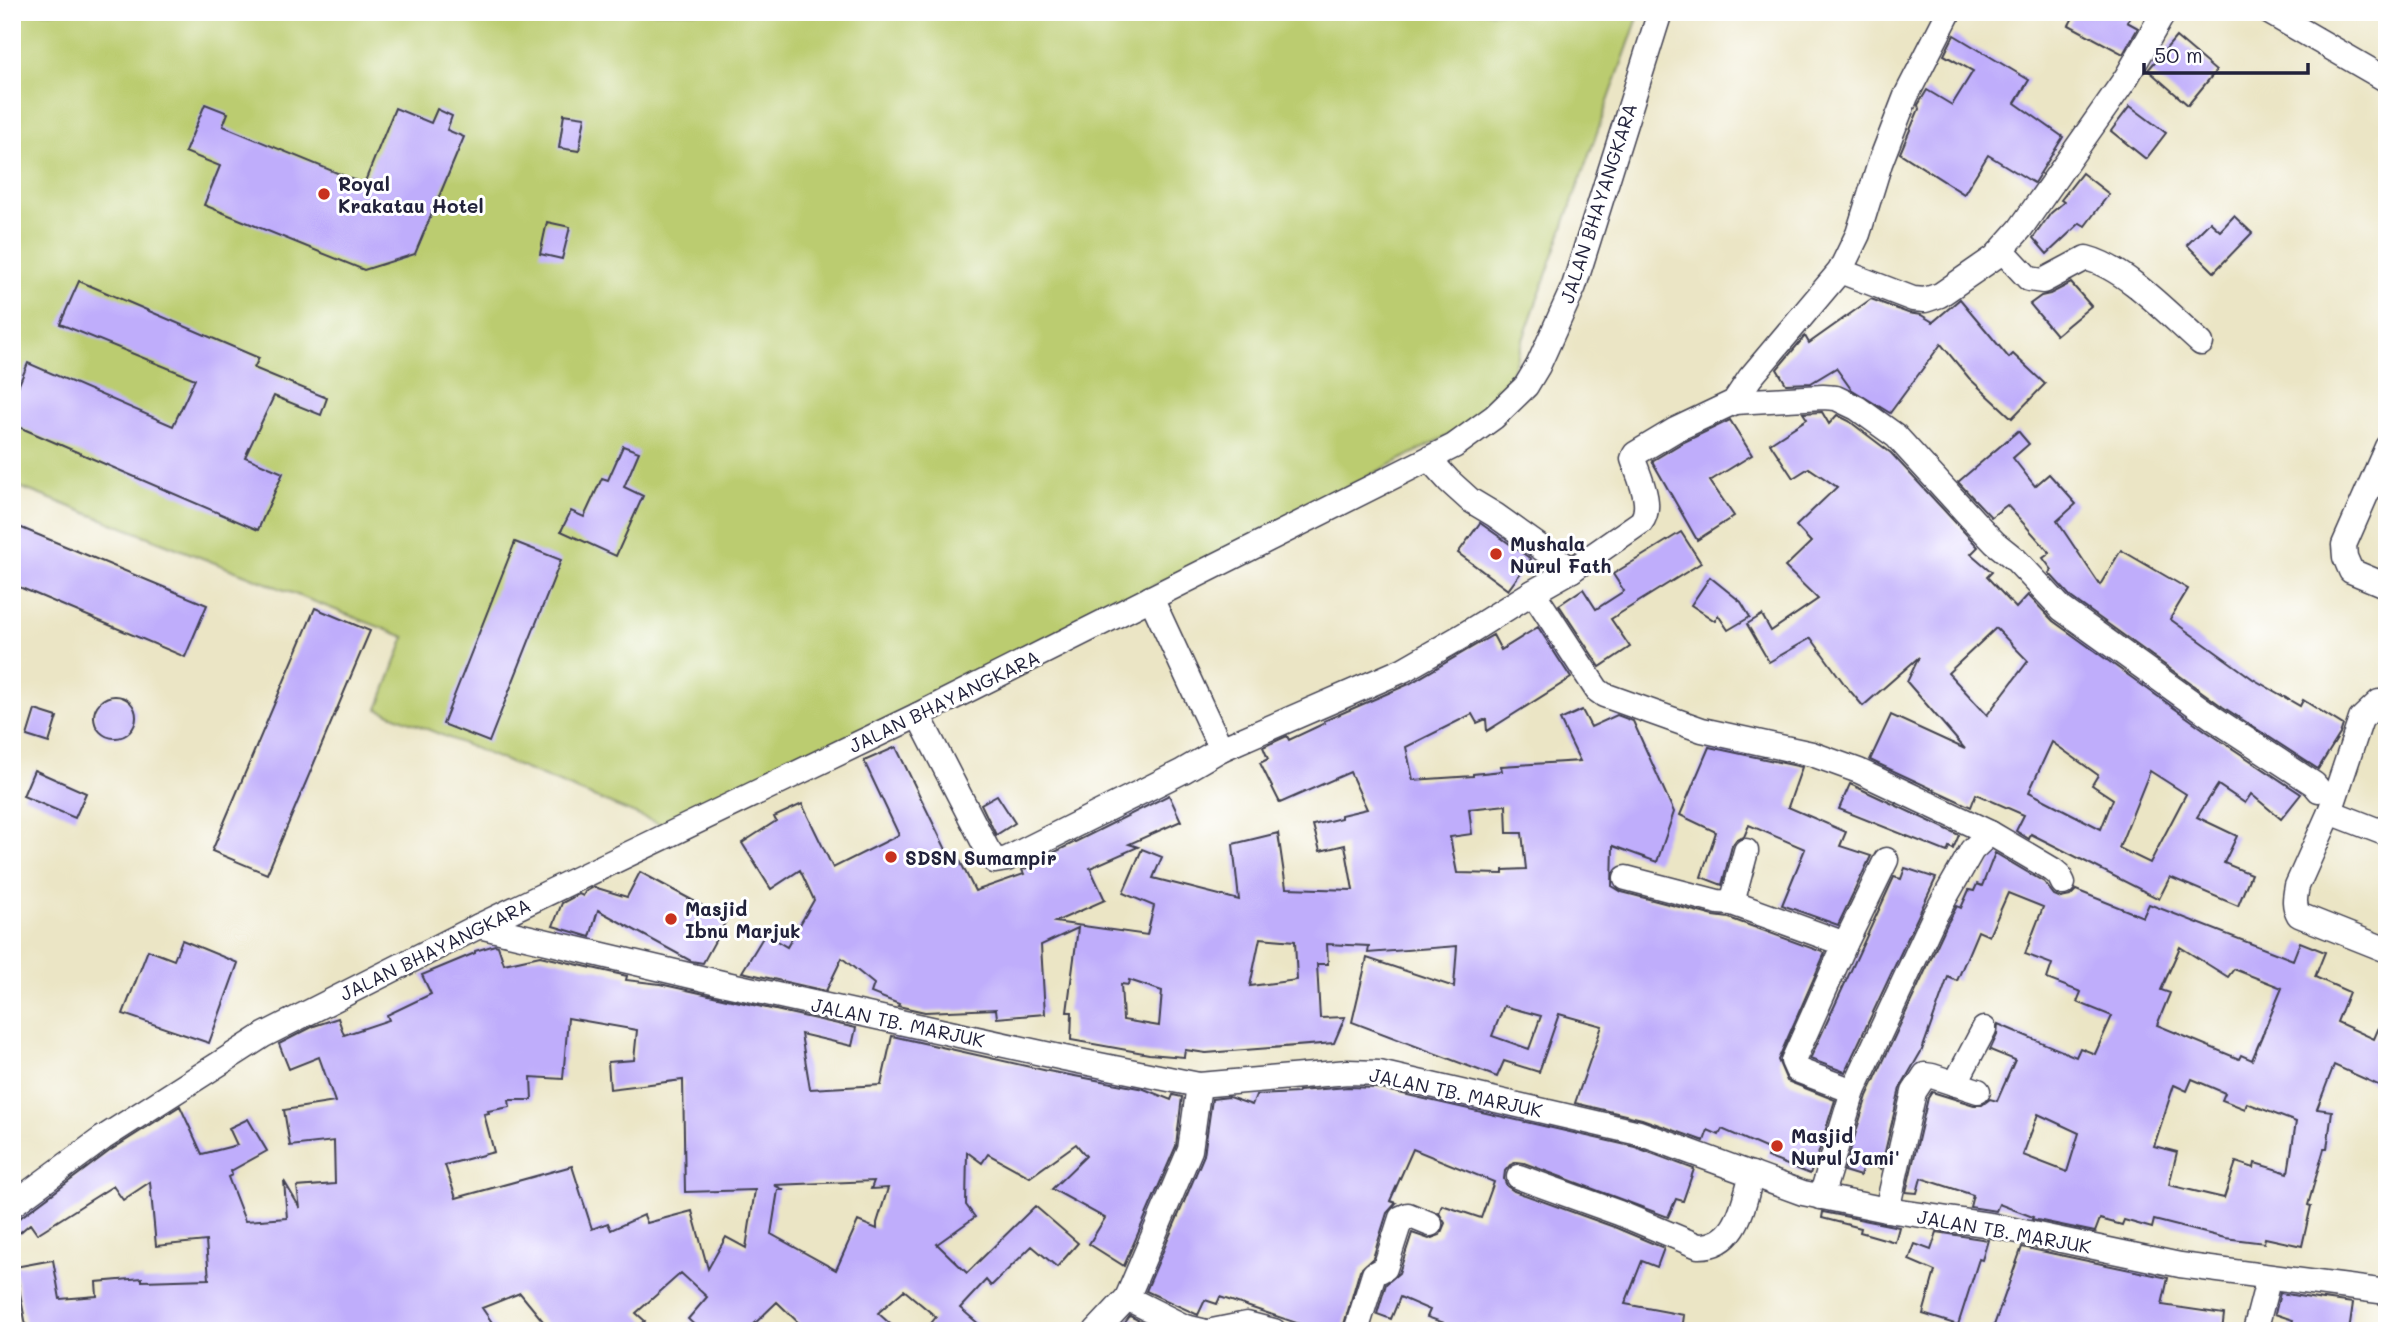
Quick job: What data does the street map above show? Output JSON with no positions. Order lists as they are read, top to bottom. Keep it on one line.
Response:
{"streets":{"street":["JALAN BHAYANGKARA","JALAN TB. MARJUK"]},"crossings":[["JALAN BHAYANGKARA","JALAN TB. MARJUK"]],"places":["Royal Krakatau Hotel","Mushala Nurul Fath","SDSN Sumampir","Masjid Ibnu Marjuk","Masjid Nurul Jami'"],"scale_bar":"50 m"}
